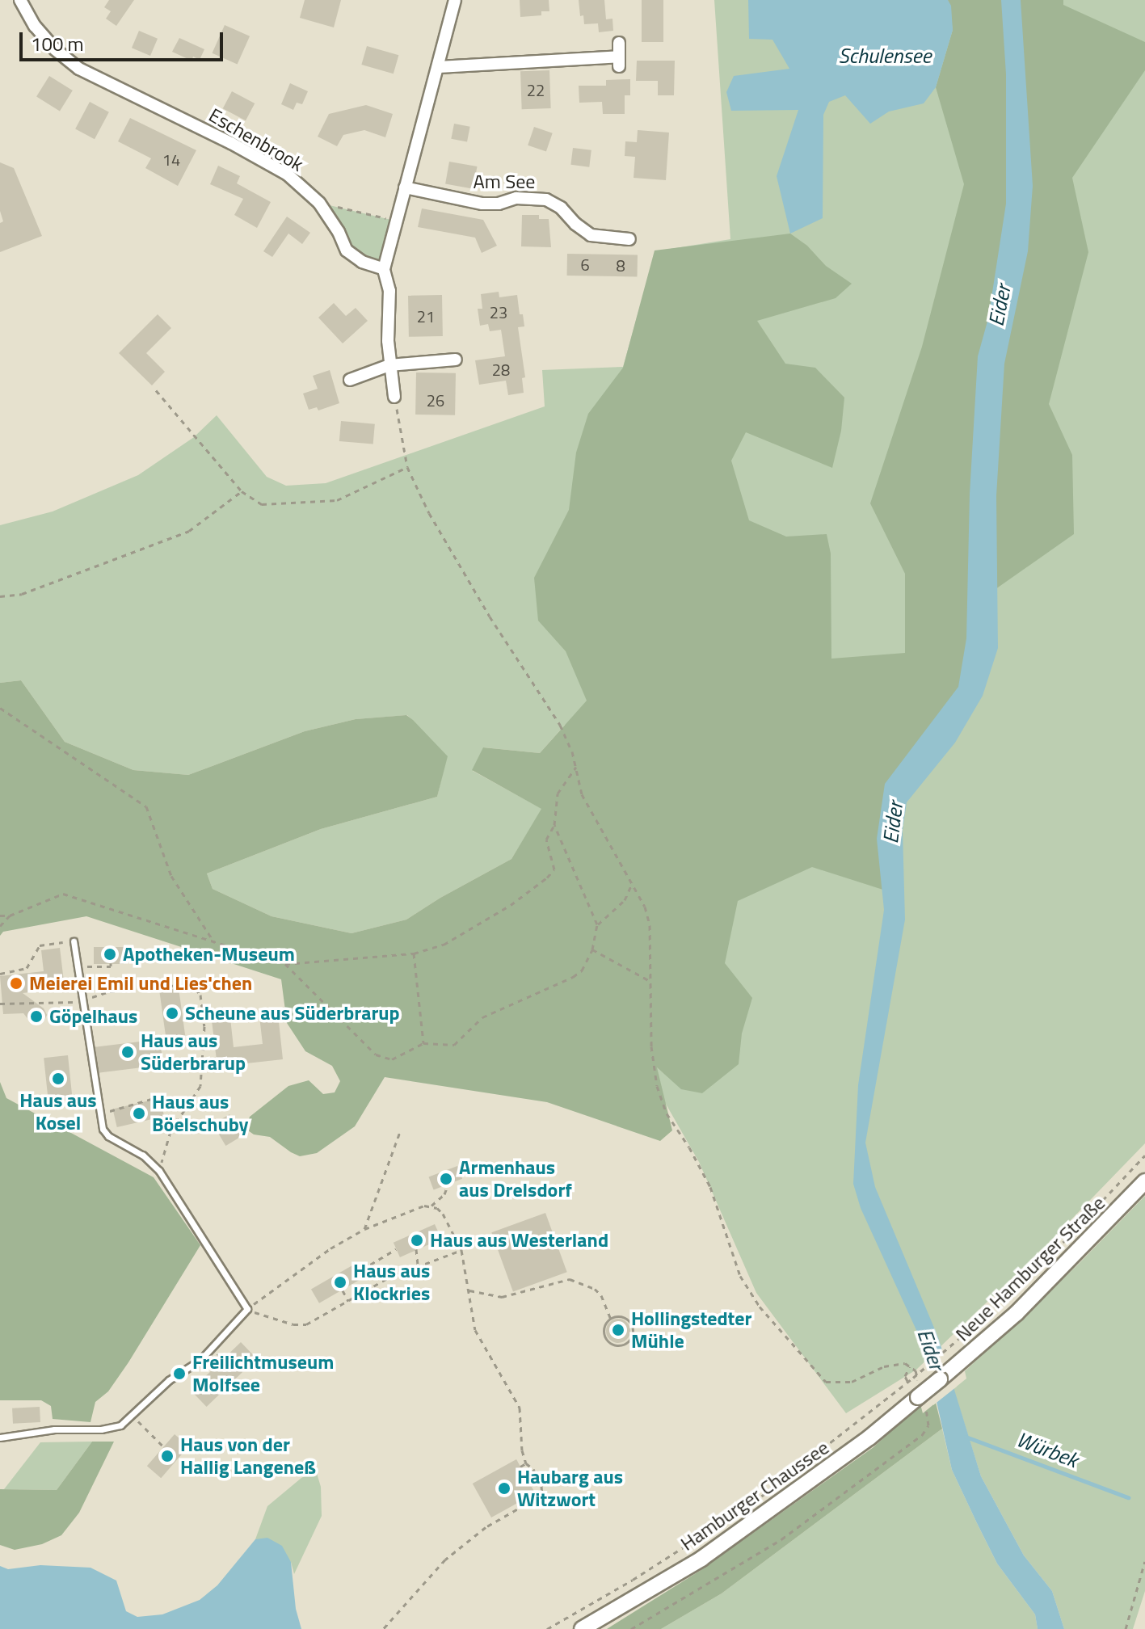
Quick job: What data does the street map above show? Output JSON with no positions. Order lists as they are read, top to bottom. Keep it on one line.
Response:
{"streets":{"main road":["Neue Hamburger Straße","Hamburger Chaussee"],"street":["Eschenbrook","Am See"]},"crossings":[["Neue Hamburger Straße","Hamburger Chaussee"]],"water":["Schulensee","Eider","Würbek"],"places":["Apotheken-Museum","Meierei Emil und Lies'chen","Scheune aus Süderbrarup","Göpelhaus","Haus aus Süderbrarup","Haus aus Kosel","Haus aus Böelschuby","Armenhaus aus Drelsdorf","Haus aus Westerland","Haus aus Klockries","Hollingstedter Mühle","Freilichtmuseum Molfsee","Haus von der Hallig Langeneß","Haubarg aus Witzwort"],"house_numbers":["22","14","6","8","23","21","28","26"],"scale_bar":"100 m"}
